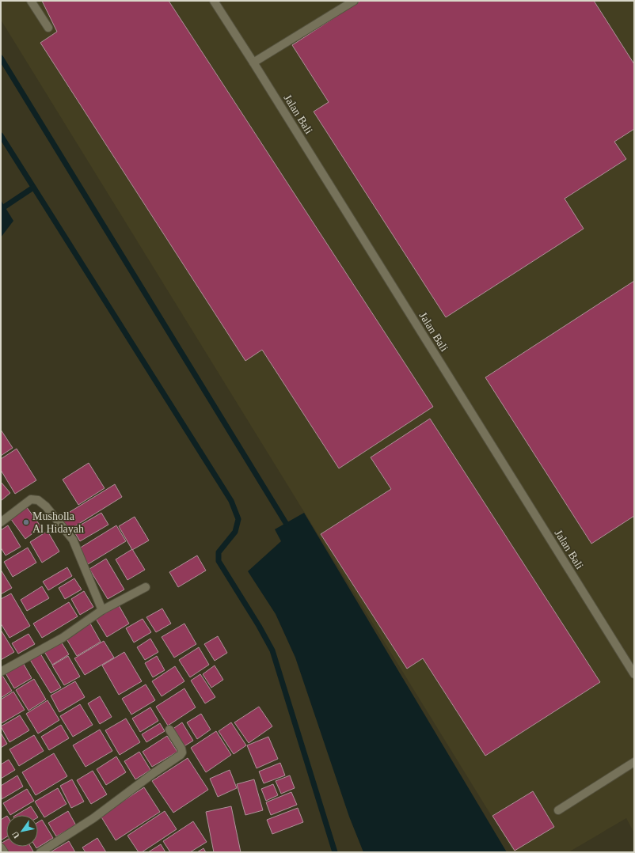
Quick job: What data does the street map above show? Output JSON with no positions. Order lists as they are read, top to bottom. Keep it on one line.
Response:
{"streets":{"street":["Jalan Bali"]},"places":["Musholla Al Hidayah"],"north":"bottom left"}
